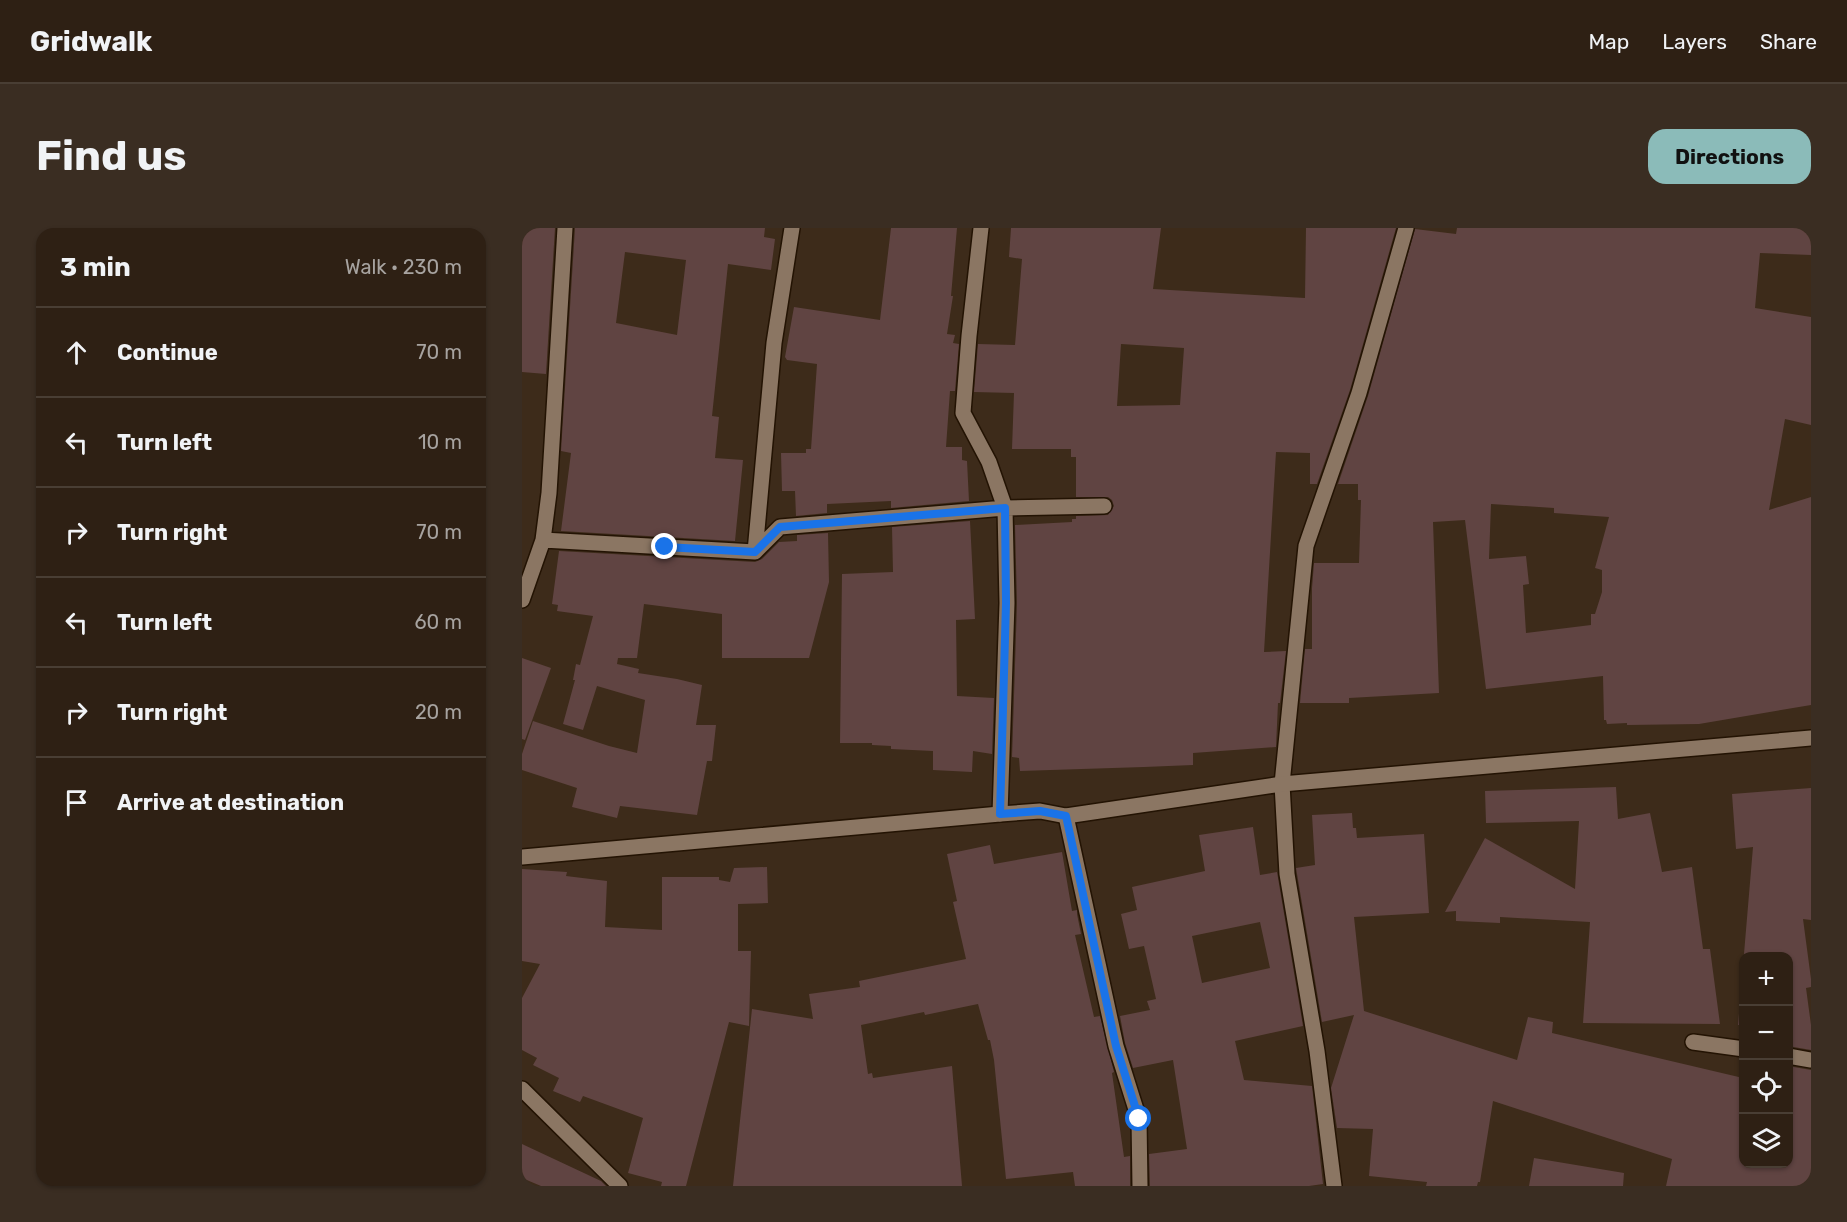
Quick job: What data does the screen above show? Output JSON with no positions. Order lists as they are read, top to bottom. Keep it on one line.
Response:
{"page":{"header":"Gridwalk","nav":["Map","Layers","Share"],"buttons":"Directions","title":"Find us","heading":["3 min","Walk · 230 m"],"list":[["Continue","70 m"],["Turn left","10 m"],["Turn right","70 m"],["Turn left","60 m"],["Turn right","20 m"],"Arrive at destination"],"map_buttons":["+","−"]}}
